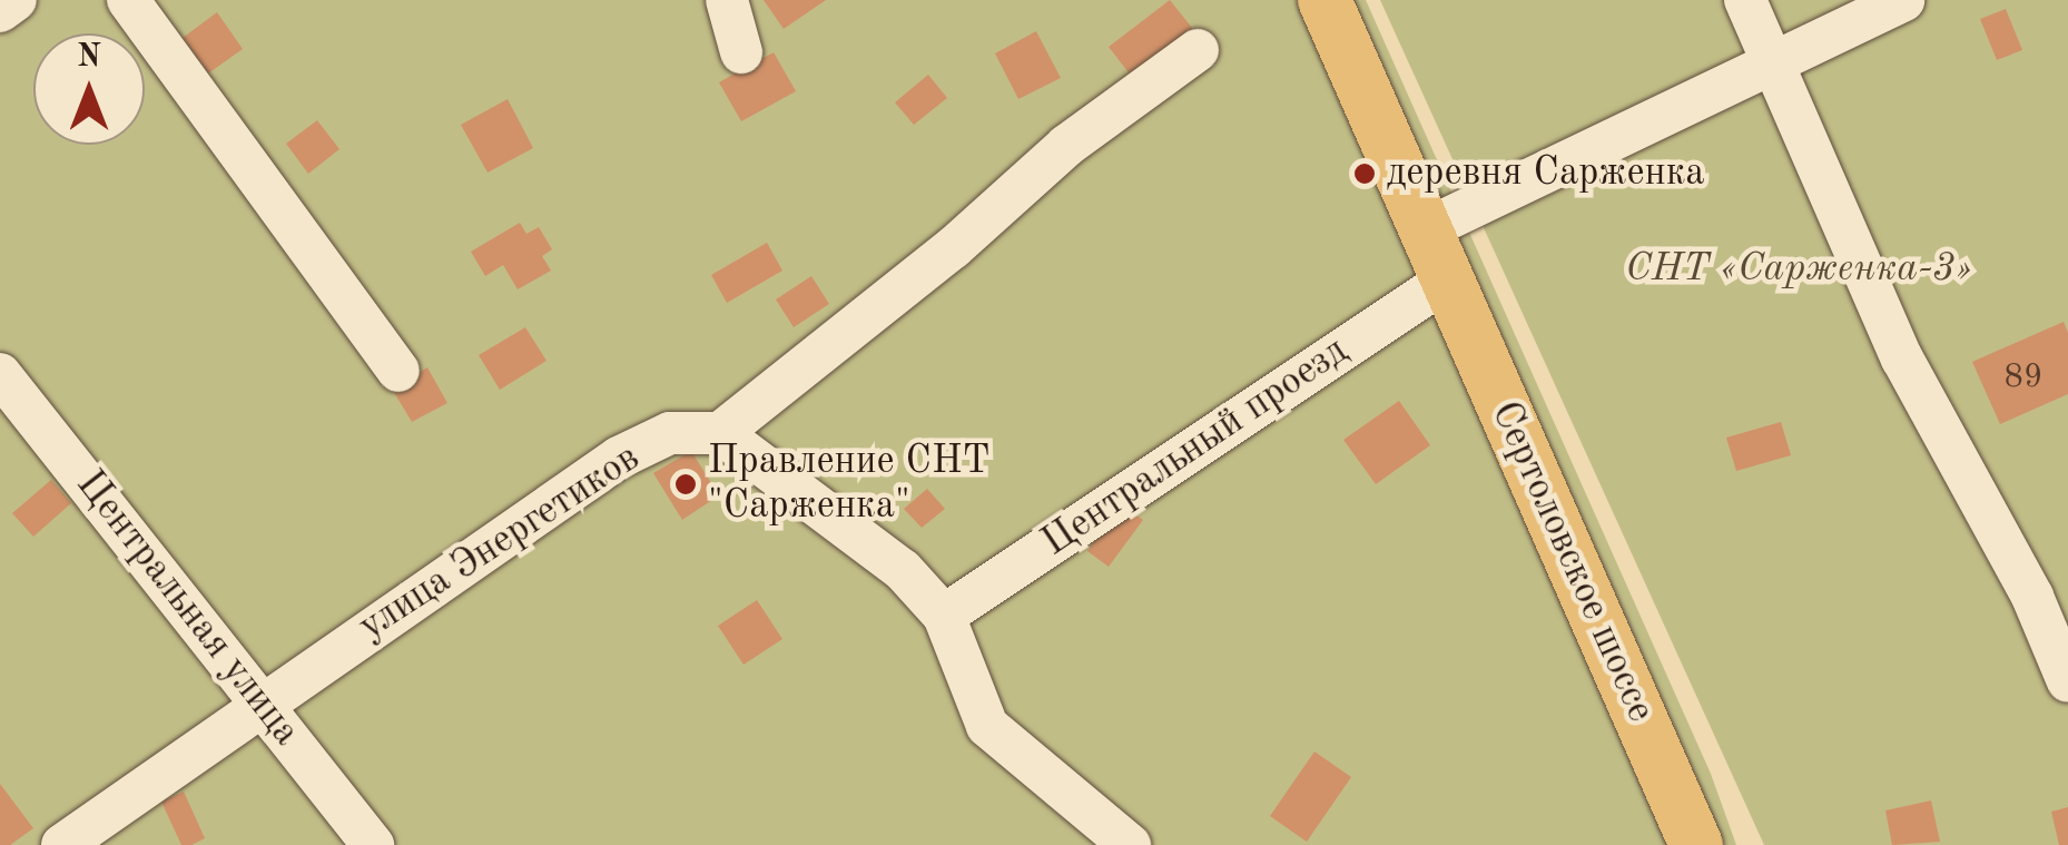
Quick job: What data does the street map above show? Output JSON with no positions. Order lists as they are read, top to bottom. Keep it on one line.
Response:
{"streets":{"main road":["Сертоловское шоссе"],"street":["Центральный проезд","улица Энергетиков","Центральная улица"]},"crossings":[["Центральный проезд","Сертоловское шоссе"],["улица Энергетиков","Центральная улица"]],"parks":["СНТ «Сарженка-3»"],"places":["деревня Сарженка","Правление СНТ \"Сарженка\""],"house_numbers":["89"],"north":"top"}
